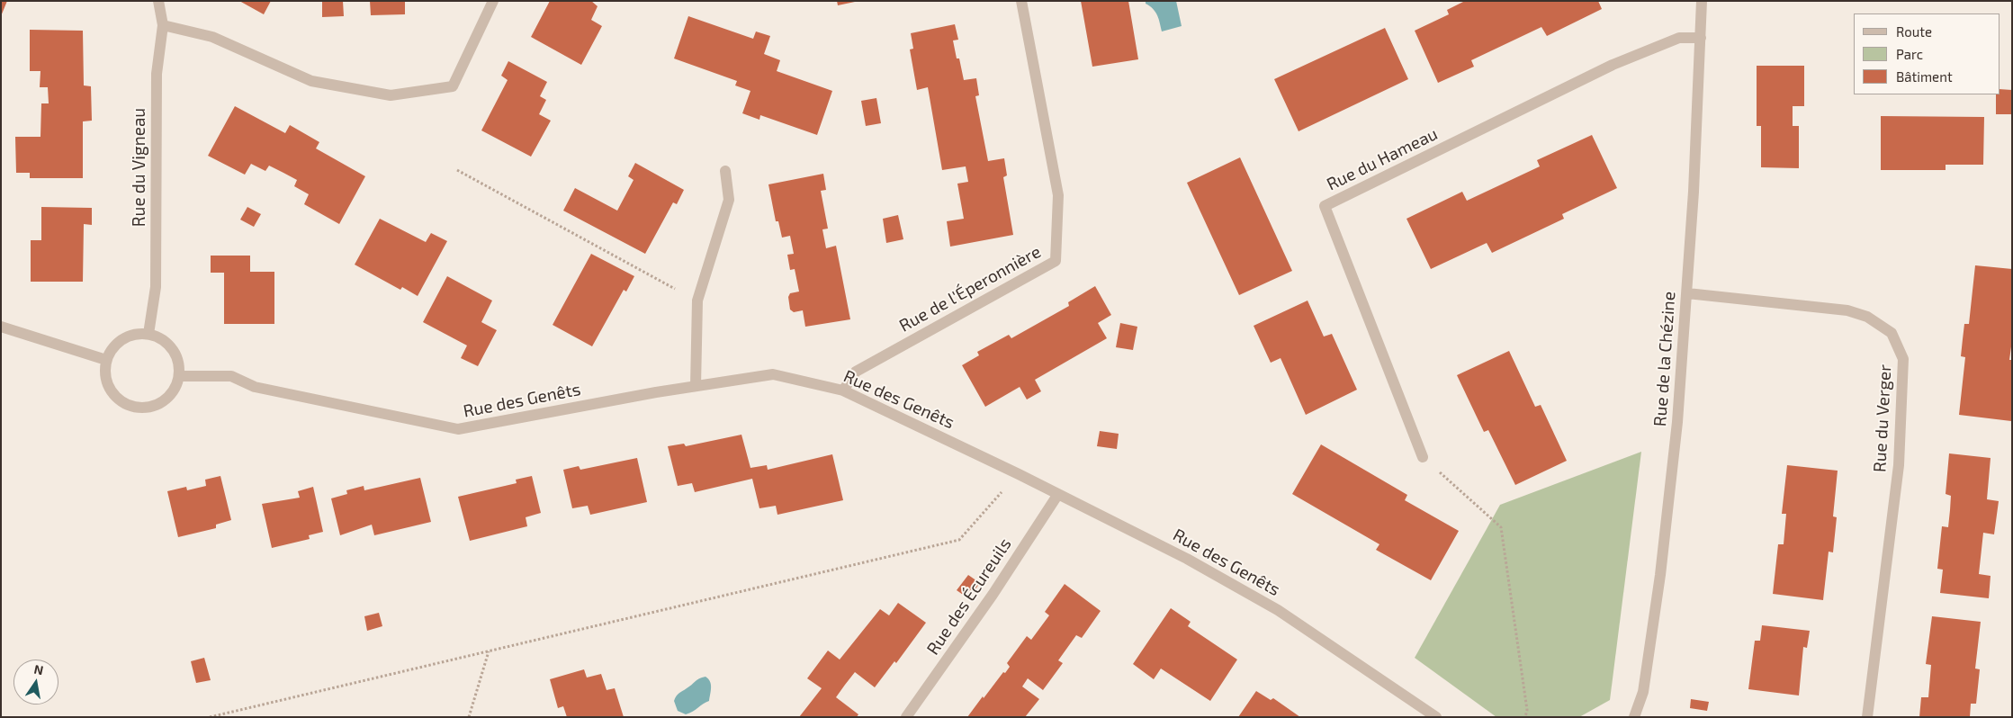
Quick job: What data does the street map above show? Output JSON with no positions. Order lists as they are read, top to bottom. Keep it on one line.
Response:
{"streets":{"street":["Rue du Hameau","Rue du Vigneau","Rue de l'Éperonnière","Rue de la Chézine","Rue des Genêts","Rue du Verger","Rue des Écureuils"]},"crossings":[["Rue du Hameau","Rue de la Chézine"],["Rue du Vigneau","Rue des Genêts"],["Rue de l'Éperonnière","Rue des Genêts"],["Rue de la Chézine","Rue du Verger"],["Rue des Genêts","Rue des Écureuils"]],"legend":["Route","Parc","Bâtiment"],"north":"top"}
